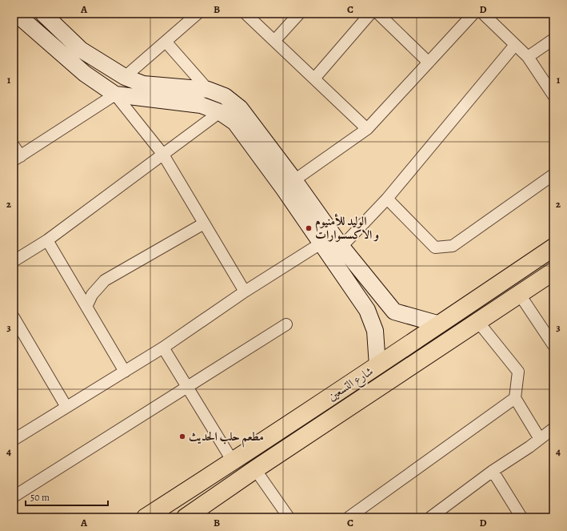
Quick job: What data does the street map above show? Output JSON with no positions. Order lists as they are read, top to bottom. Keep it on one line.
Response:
{"streets":{"highway":["شارع التسعين"]},"places":["الوليد للأمنيوم و الاكسسوارات","مطعم حلب الحديث"],"scale_bar":"50 m","grid":{"columns":["A","B","C","D"],"rows":["1","2","3","4"]}}
